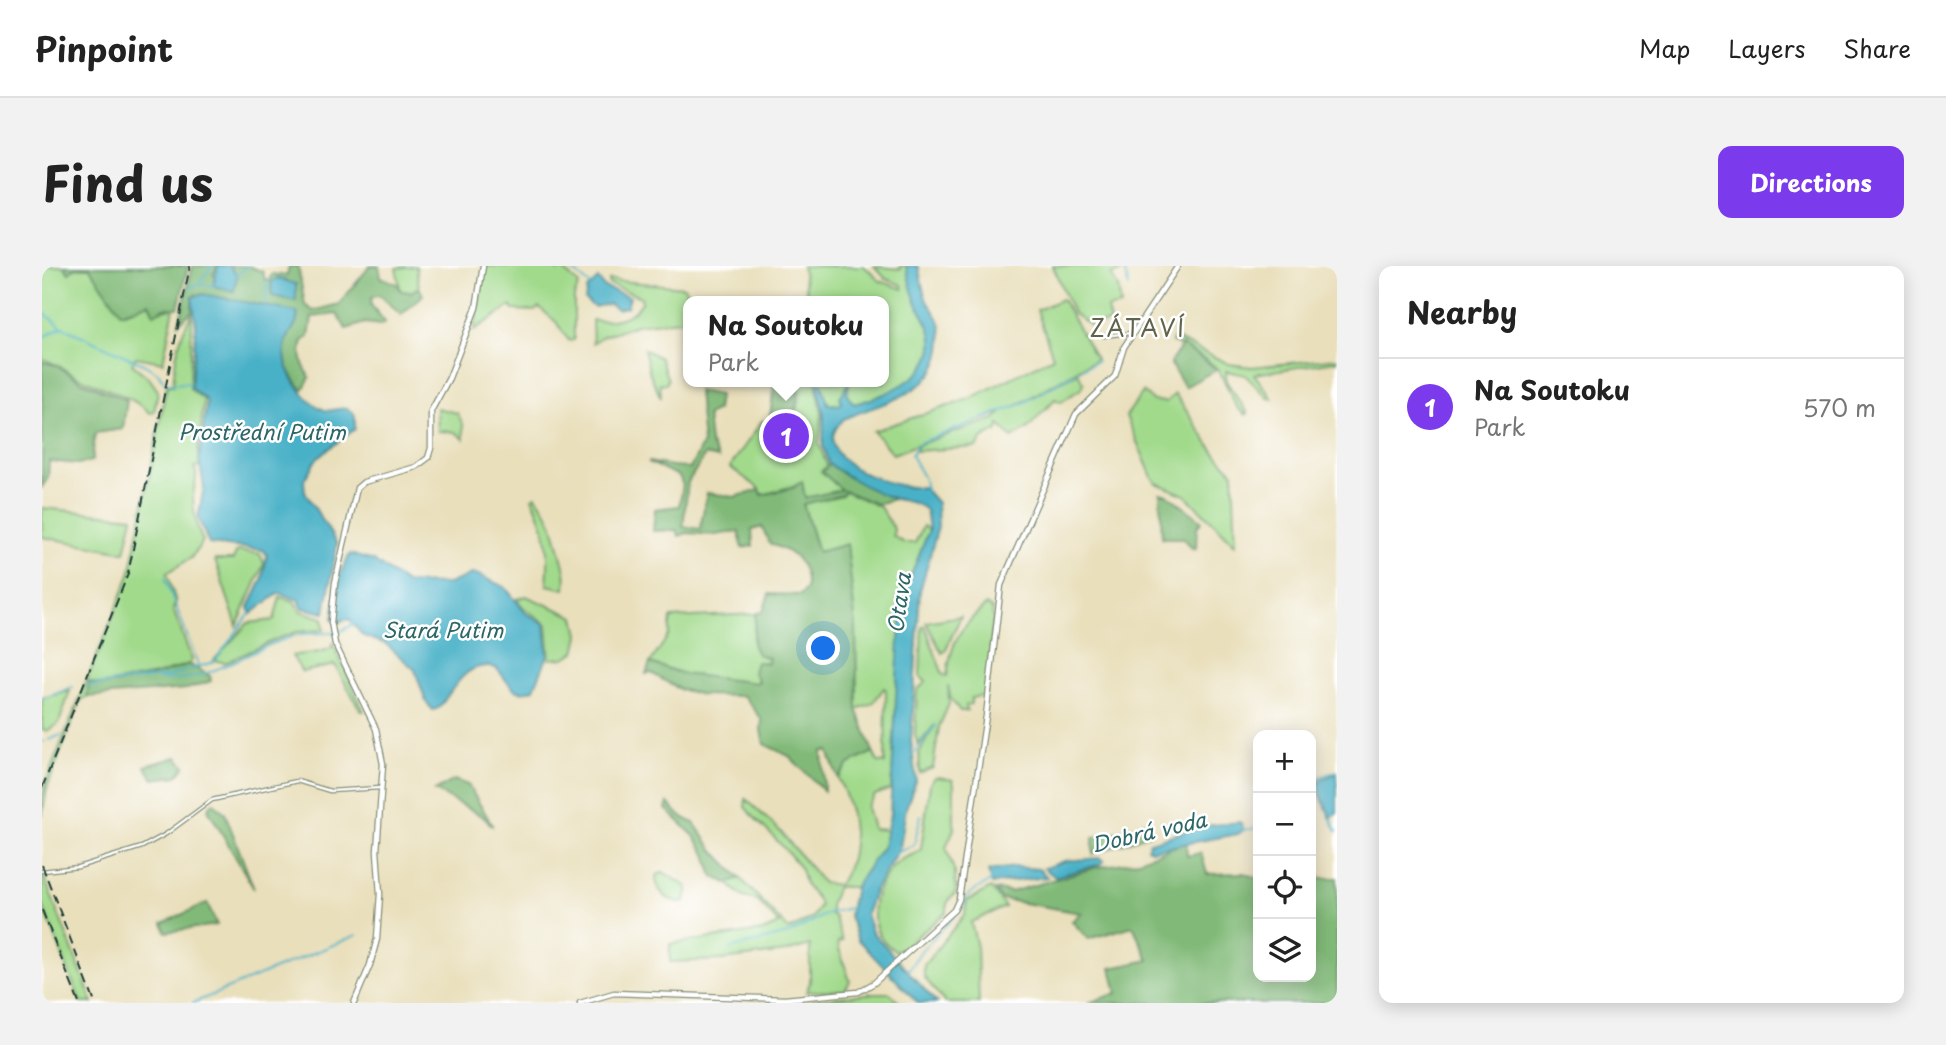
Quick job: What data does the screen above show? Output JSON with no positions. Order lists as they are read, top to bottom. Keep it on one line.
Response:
{"districts":["ZÁTAVÍ"],"water":["Prostřední Putim","Otava","Stará Putim","Dobrá voda"],"page":{"header":"Pinpoint","nav":["Map","Layers","Share"],"title":"Find us","buttons":"Directions","heading":"Nearby","popup":["Na Soutoku","Park"],"list":[{"mark":"1","name":"Na Soutoku","note":"Park","value":"570 m"}],"pins":"1","map_buttons":["+","−"]}}
